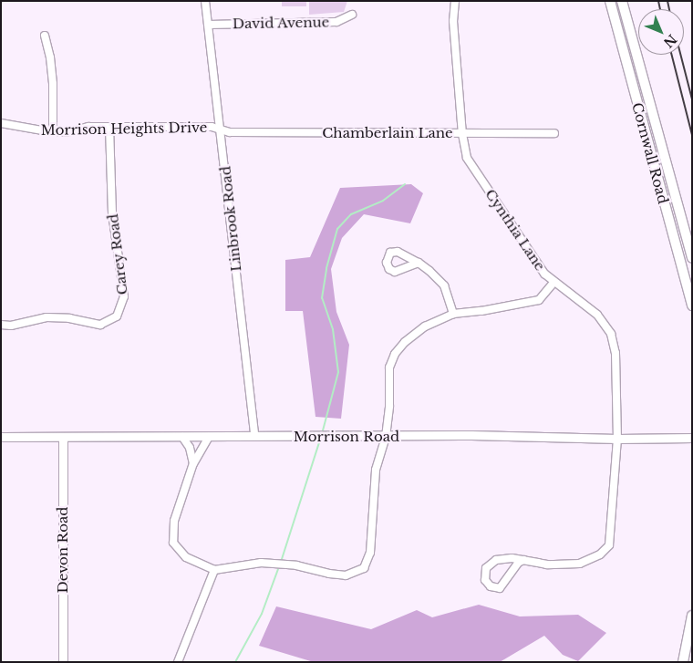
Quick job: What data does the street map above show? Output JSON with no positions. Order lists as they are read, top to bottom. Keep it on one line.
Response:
{"streets":{"main road":["Cornwall Road"],"street":["David Avenue","Morrison Heights Drive","Chamberlain Lane","Linbrook Road","Cynthia Lane","Carey Road","Morrison Road","Devon Road"]},"crossings":[["David Avenue","Linbrook Road"],["Morrison Heights Drive","Chamberlain Lane"],["Morrison Heights Drive","Linbrook Road"],["Morrison Heights Drive","Carey Road"],["Chamberlain Lane","Linbrook Road"],["Chamberlain Lane","Cynthia Lane"],["Linbrook Road","Morrison Road"],["Cynthia Lane","Morrison Road"],["Morrison Road","Devon Road"]],"north":"bottom right"}
